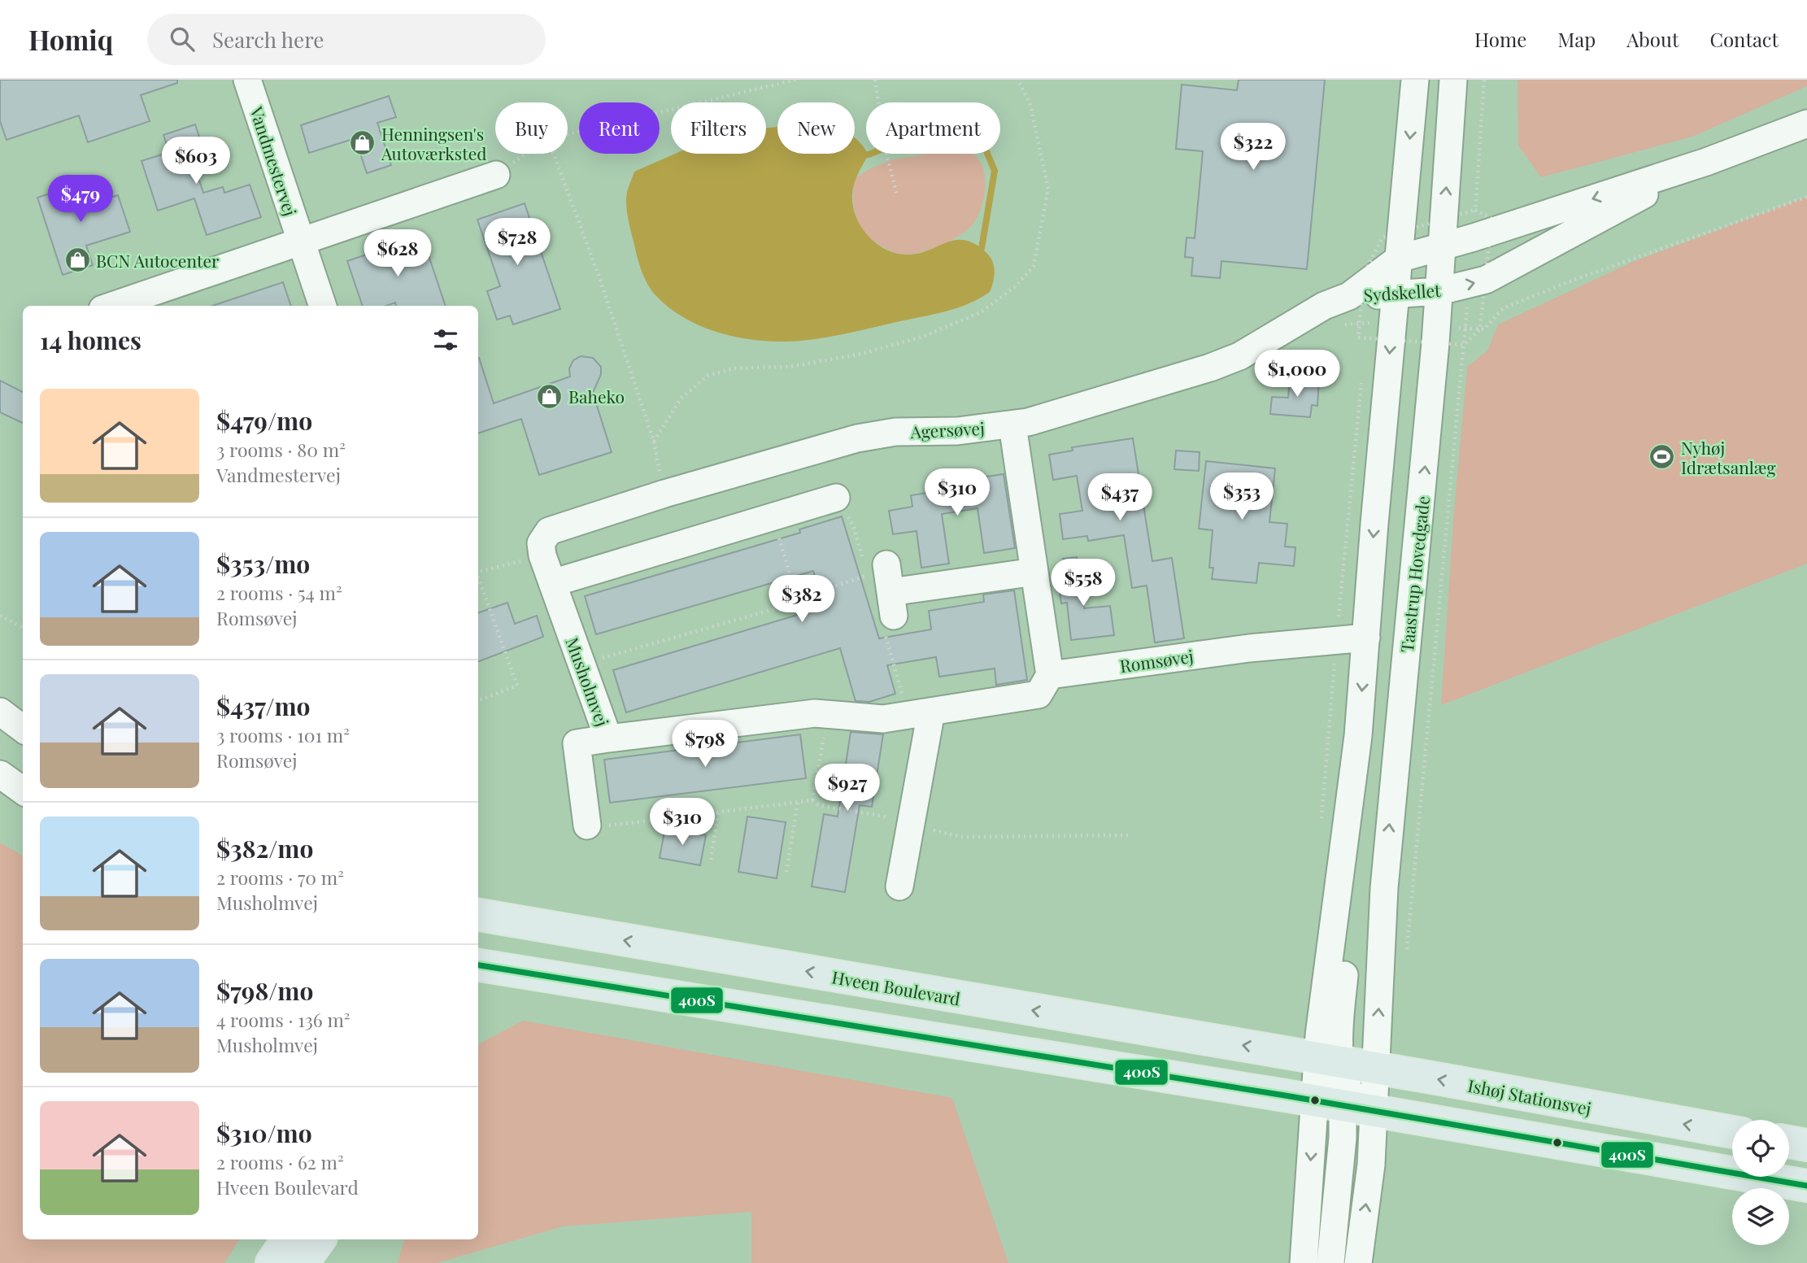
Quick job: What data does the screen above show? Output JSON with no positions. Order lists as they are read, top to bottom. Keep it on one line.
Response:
{"streets":{"main road":["Hveen Boulevard","Ishøj Stationsvej"],"street":["Vandmestervej","Sydskellet","Agersøvej","Taastrup Hovedgade","Romsøvej","Musholmvej"]},"crossings":[["Sydskellet","Agersøvej"],["Sydskellet","Taastrup Hovedgade"],["Agersøvej","Musholmvej"],["Taastrup Hovedgade","Ishøj Stationsvej"],["Romsøvej","Musholmvej"],["Hveen Boulevard","Ishøj Stationsvej"]],"places":{"shop":["Henningsen's Autoværksted","BCN Autocenter","Baheko"],"sports":["Nyhøj Idrætsanlæg"]},"lines":["transit line 400S"],"page":{"header":"Homiq","search":"Search here","nav":["Home","Map","About","Contact"],"chip":["Buy","Rent","Filters","New","Apartment"],"price":["$322","$603","$479","$728","$628","$1,000","$310","$353","$437","$558","$382","$798","$927","$310"],"heading":"14 homes","list":[{"name":"$479/mo","note":"3 rooms · 80 m² · Vandmestervej"},{"name":"$353/mo","note":"2 rooms · 54 m² · Romsøvej"},{"name":"$437/mo","note":"3 rooms · 101 m² · Romsøvej"},{"name":"$382/mo","note":"2 rooms · 70 m² · Musholmvej"},{"name":"$798/mo","note":"4 rooms · 136 m² · Musholmvej"},{"name":"$310/mo","note":"2 rooms · 62 m² · Hveen Boulevard"}]}}
